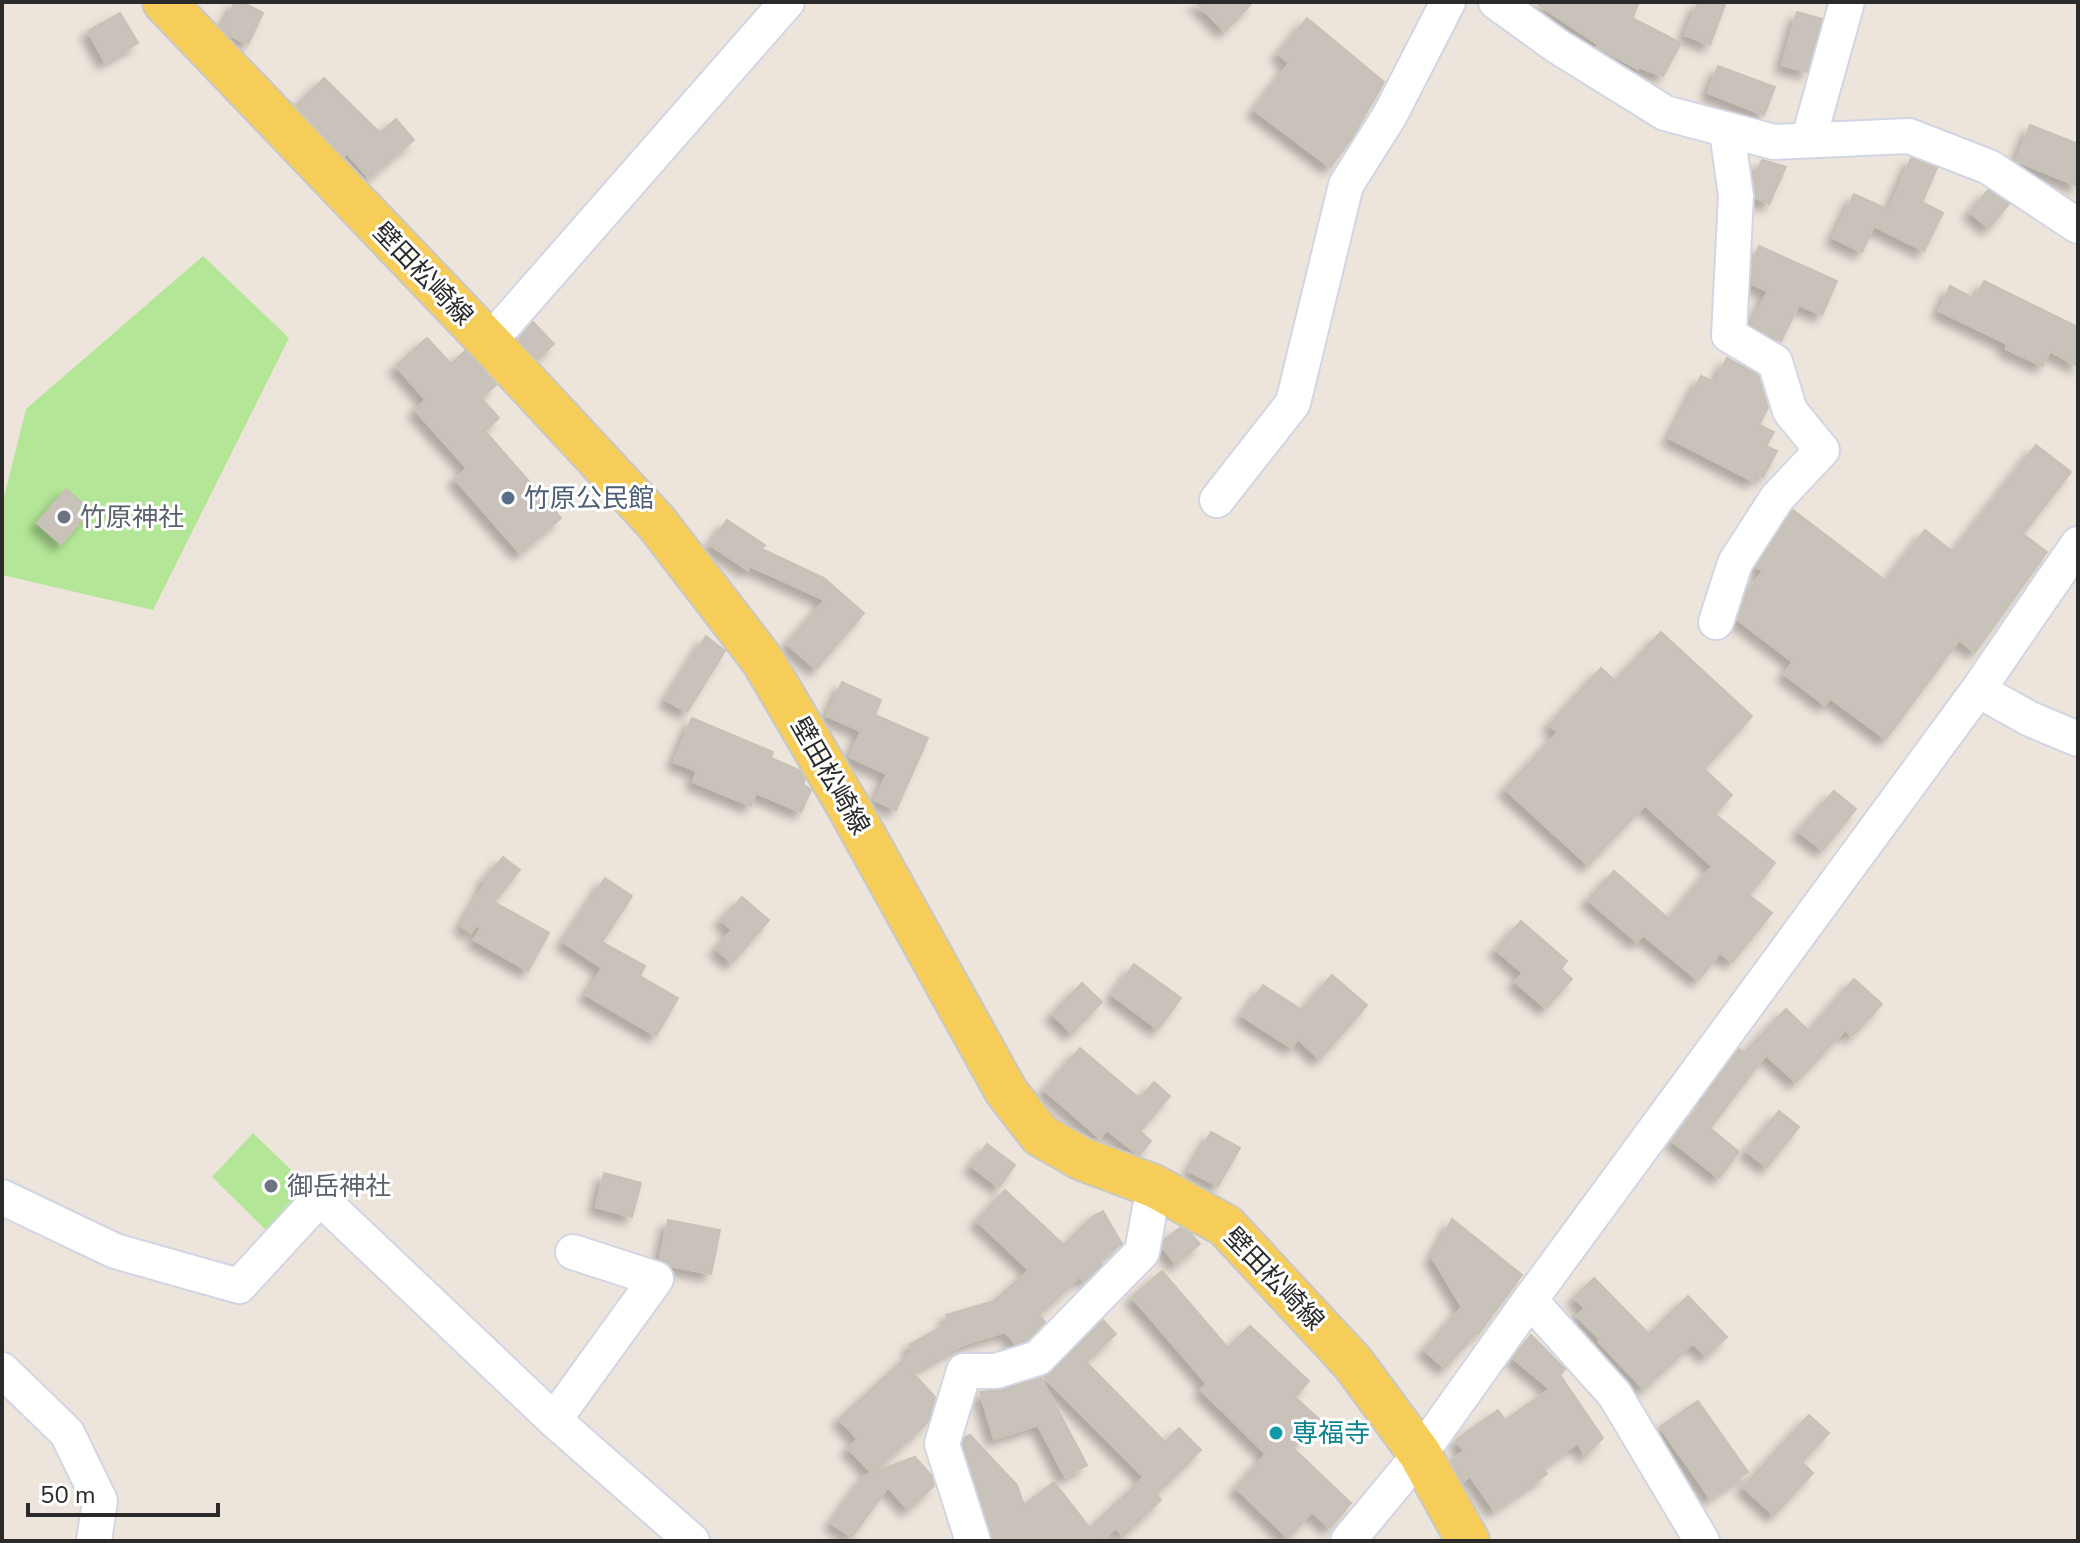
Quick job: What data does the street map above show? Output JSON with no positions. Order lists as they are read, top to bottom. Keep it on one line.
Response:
{"streets":{"main road":["壁田松崎線"]},"places":["竹原公民館","竹原神社","御岳神社","専福寺"],"scale_bar":"50 m"}
